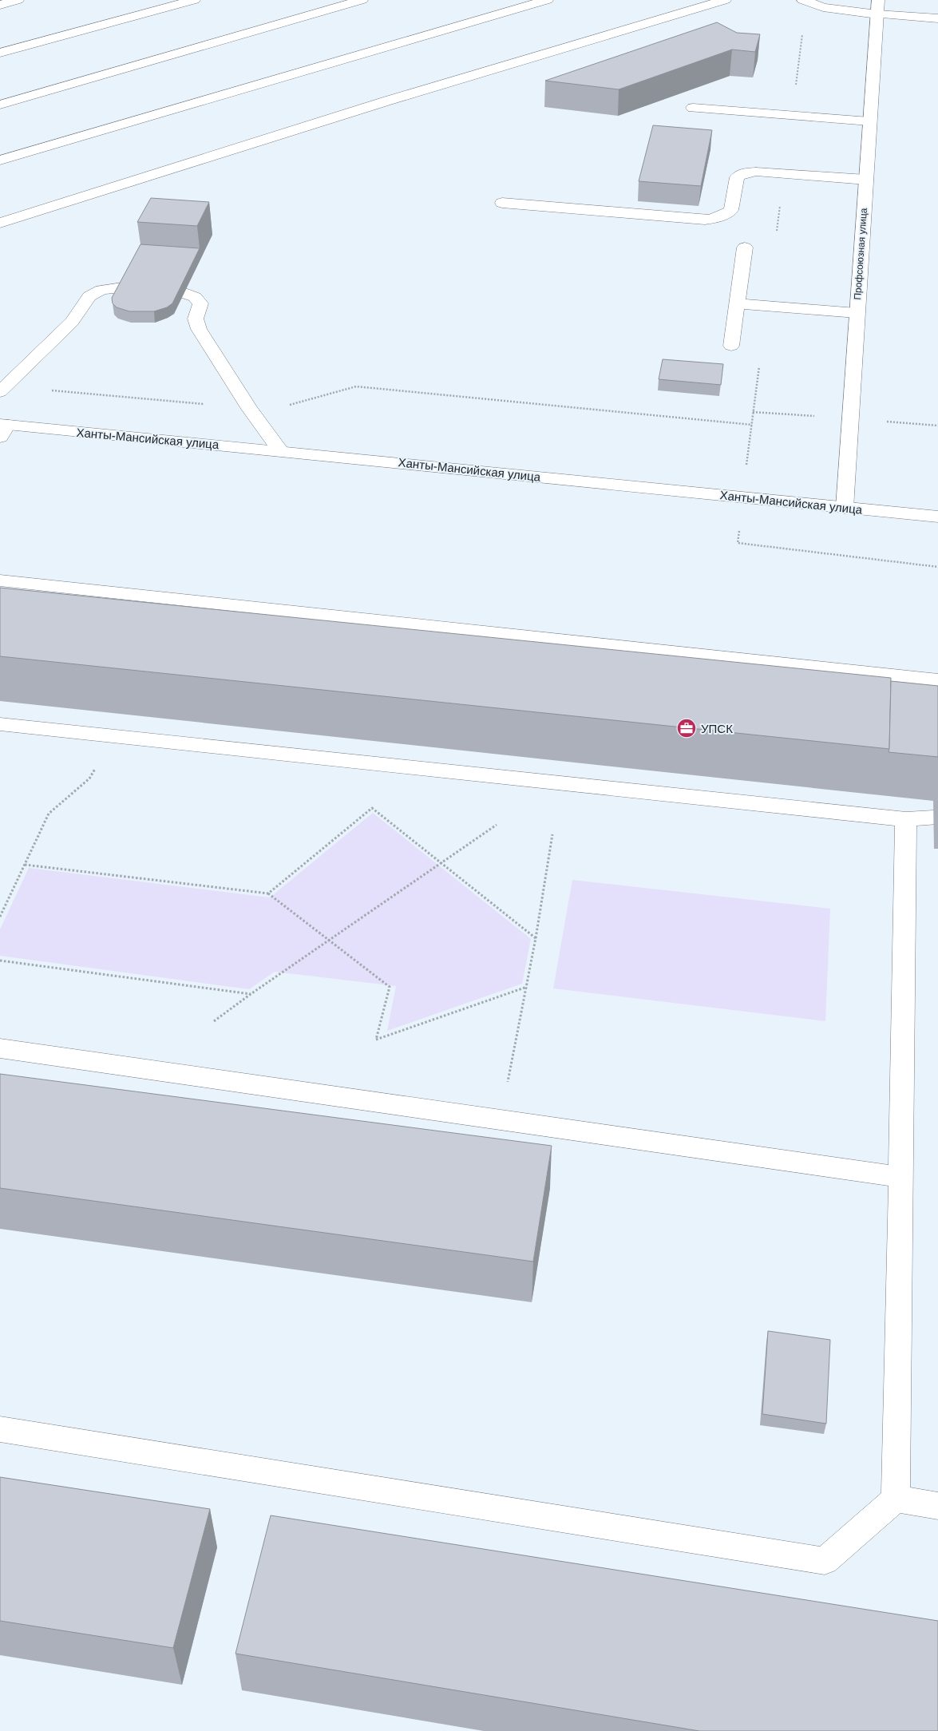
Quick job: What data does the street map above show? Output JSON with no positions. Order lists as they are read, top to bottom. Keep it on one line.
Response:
{"streets":{"main road":["Профсоюзная улица","Ханты-Мансийская улица"]},"crossings":[["Профсоюзная улица","Ханты-Мансийская улица"]],"places":{"office":["УПСК"]}}
